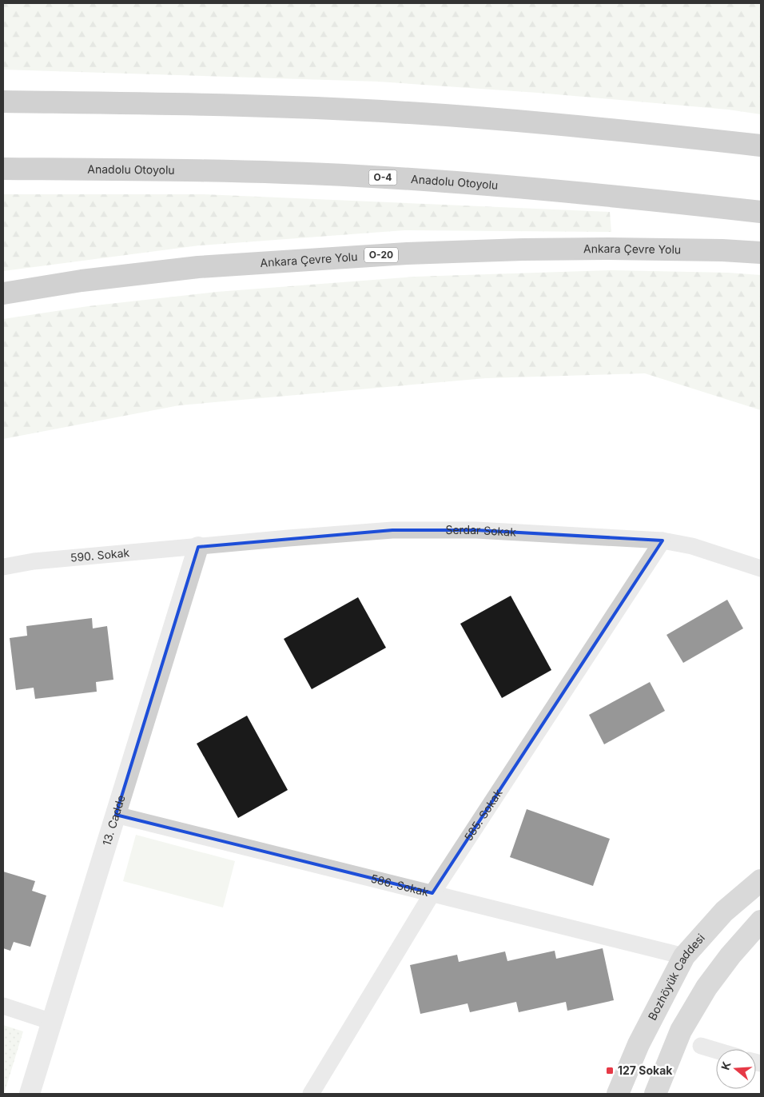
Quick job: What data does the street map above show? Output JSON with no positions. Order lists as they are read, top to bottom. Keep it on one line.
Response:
{"streets":{"highway":["Anadolu Otoyolu","O-4","Ankara Çevre Yolu","O-20"],"main road":["Bozhöyük Caddesi"],"street":["Serdar Sokak","590. Sokak","585. Sokak","13. Cadde","586. Sokak"]},"crossings":[["Serdar Sokak","590. Sokak"],["Serdar Sokak","585. Sokak"],["Serdar Sokak","13. Cadde"],["590. Sokak","13. Cadde"],["585. Sokak","586. Sokak"],["13. Cadde","586. Sokak"],["586. Sokak","Bozhöyük Caddesi"]],"places":{"transit":["127 Sokak"]},"north":"left"}
